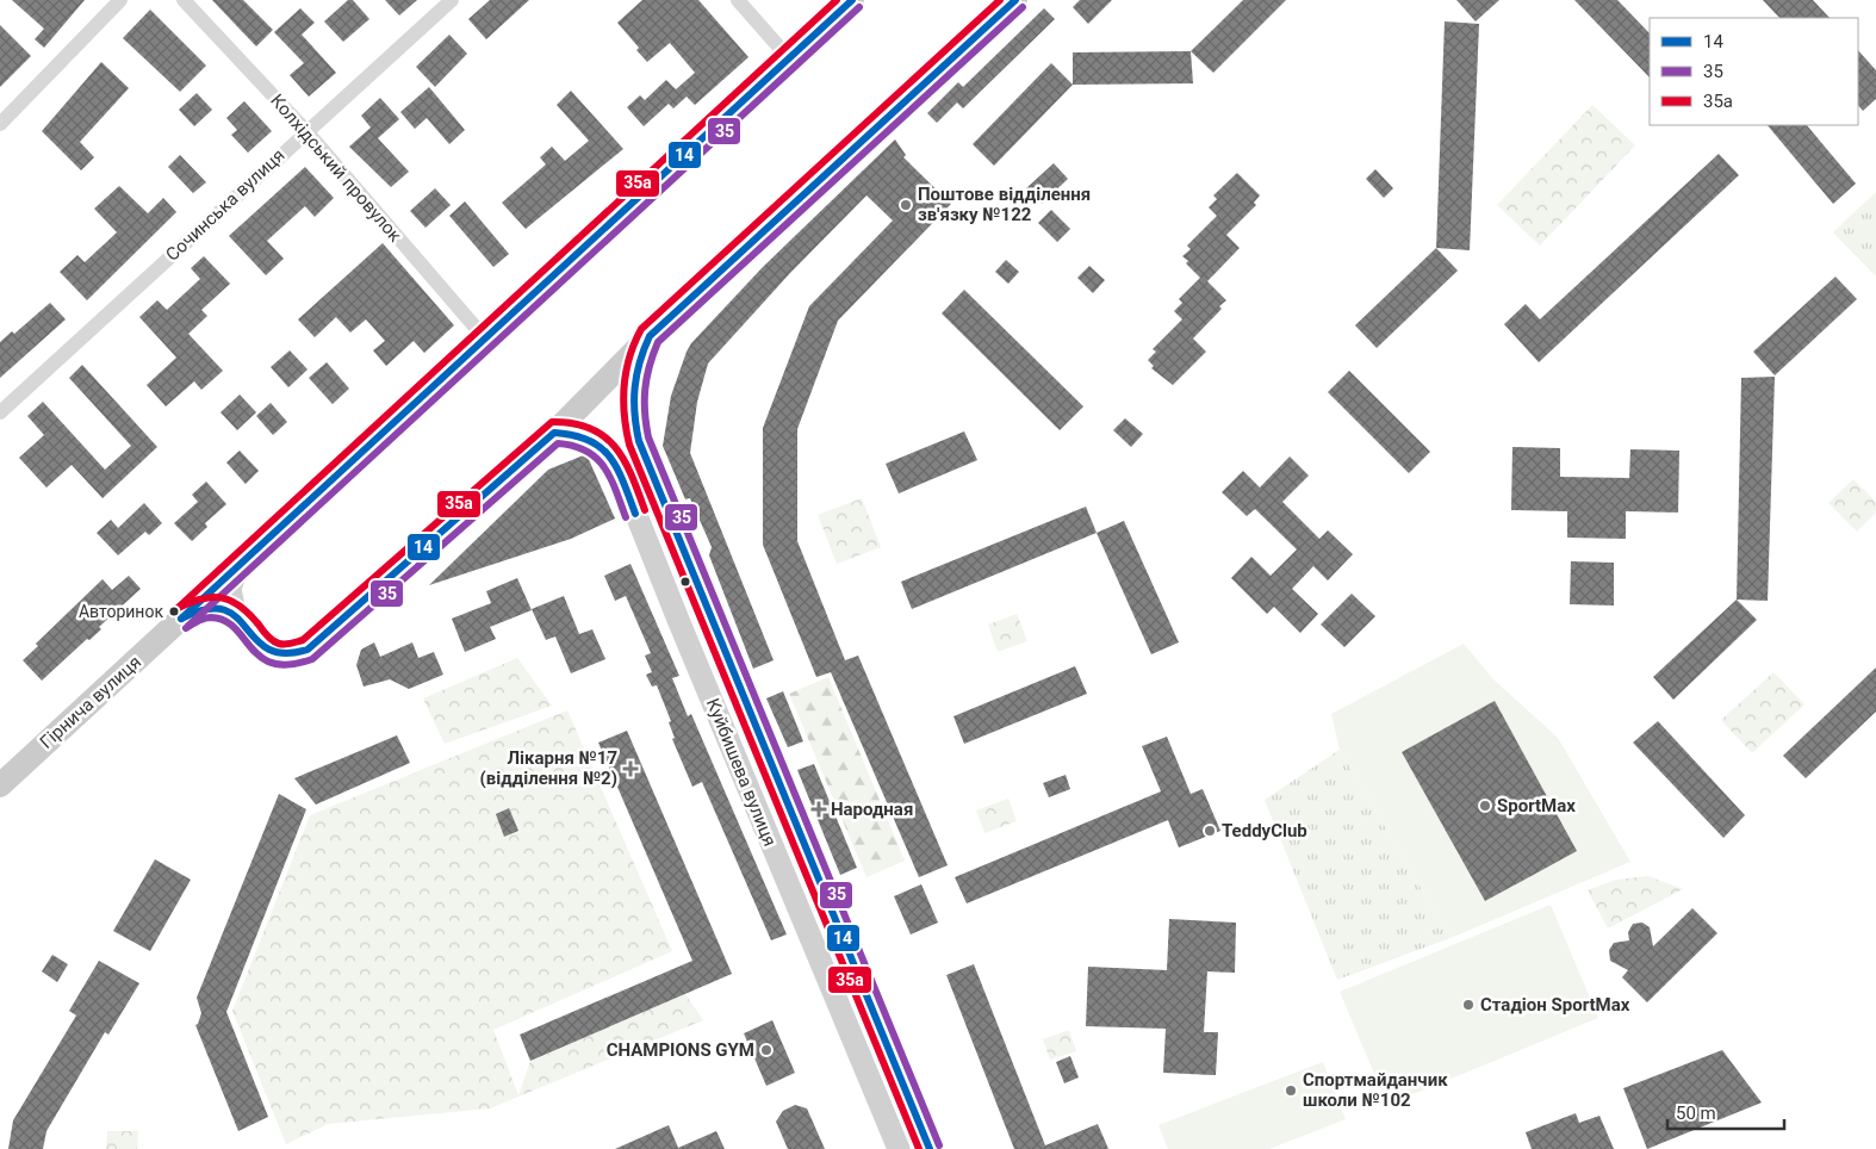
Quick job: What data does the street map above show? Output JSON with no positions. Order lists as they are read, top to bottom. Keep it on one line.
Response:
{"streets":{"main road":["Гірнича вулиця","Куйбишева вулиця"],"street":["Колхідський провулок","Сочинська вулиця"]},"crossings":[["Колхідський провулок","Сочинська вулиця"],["Колхідський провулок","Гірнича вулиця"],["Гірнича вулиця","Куйбишева вулиця"]],"places":{"other":["Поштове відділення зв'язку №122","Авторинок","SportMax","TeddyClub","Стадіон SportMax","CHAMPIONS GYM","Спортмайданчик школи №102"],"health":["Лікарня №17 (відділення №2)","Народная"]},"lines":["transit line 14","transit line 35а","transit line 35"],"legend":["14","35","35а"],"scale_bar":"50 m"}
